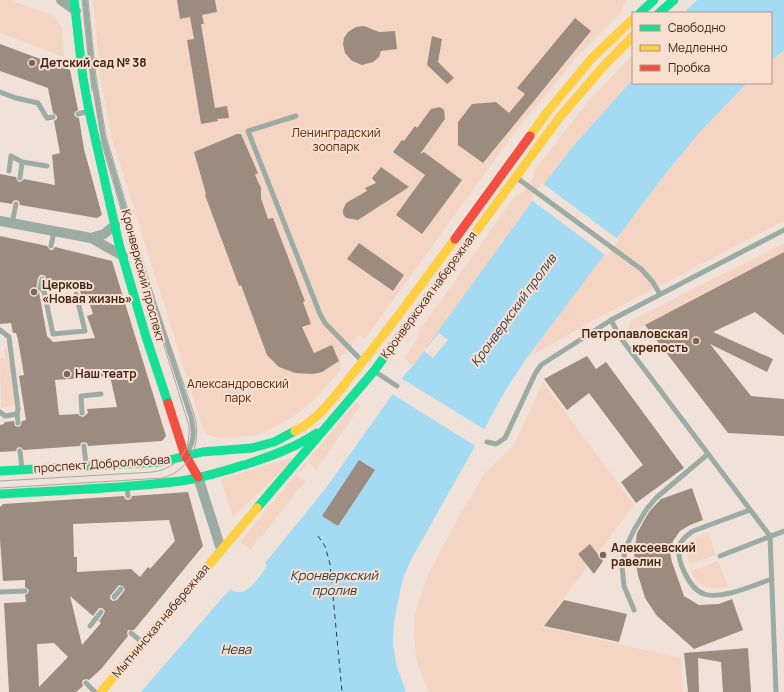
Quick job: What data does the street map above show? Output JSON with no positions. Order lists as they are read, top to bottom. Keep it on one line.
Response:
{"streets":{"main road":["Кронверкский проспект","Кронверкская набережная","проспект Добролюбова","Мытнинская набережная"]},"crossings":[["Кронверкский проспект","Кронверкская набережная"],["Кронверкский проспект","проспект Добролюбова"],["Кронверкский проспект","Мытнинская набережная"],["Кронверкская набережная","проспект Добролюбова"],["Кронверкская набережная","Мытнинская набережная"]],"water":["Кронверкский пролив","Нева"],"parks":["Ленинградский зоопарк","Александровский парк"],"places":["Детский сад № 38","Церковь «Новая жизнь»","Петропавловская крепость","Наш театр","Алексеевский равелин"],"legend":["Свободно","Медленно","Пробка"]}
